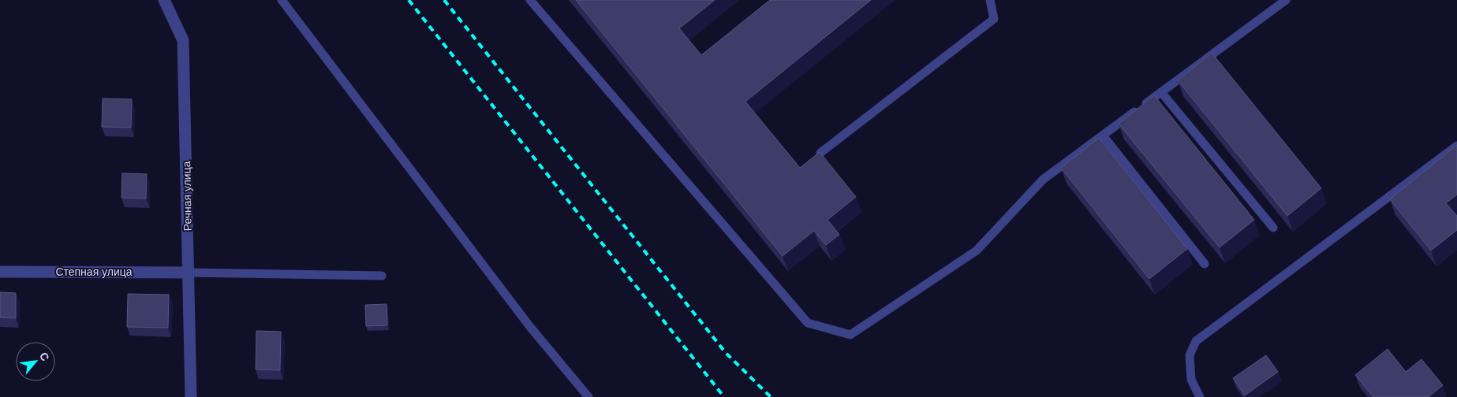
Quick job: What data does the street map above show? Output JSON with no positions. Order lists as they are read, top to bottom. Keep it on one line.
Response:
{"streets":{"street":["Речная улица","Степная улица"]},"crossings":[["Речная улица","Степная улица"]],"north":"top right"}
